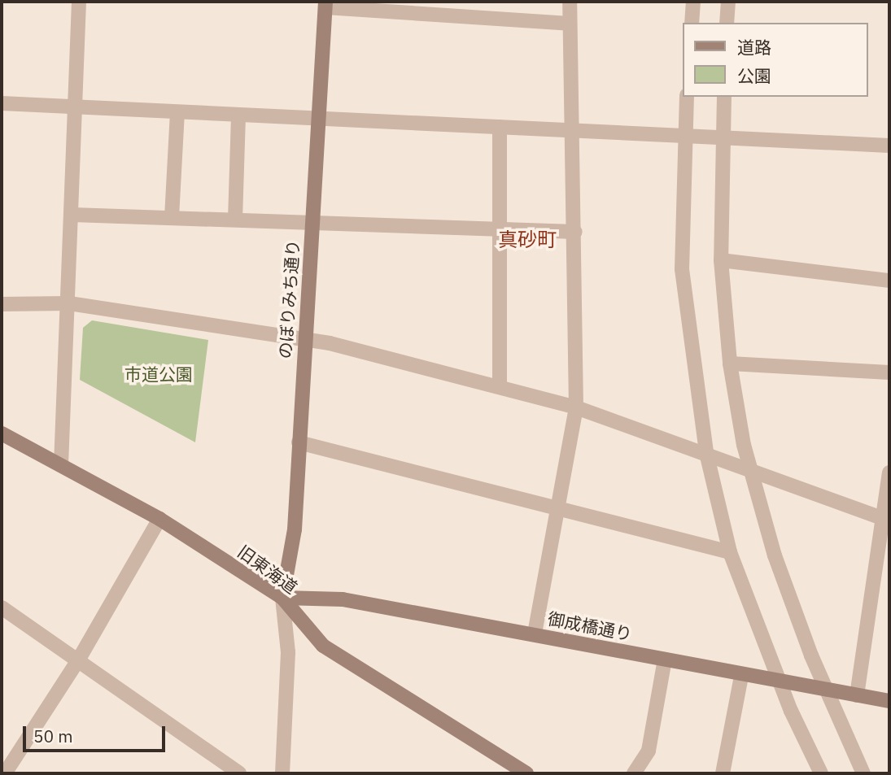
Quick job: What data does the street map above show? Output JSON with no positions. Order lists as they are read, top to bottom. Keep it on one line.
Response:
{"streets":{"street":["のぼりみち通り","旧東海道","御成橋通り"]},"crossings":[["のぼりみち通り","旧東海道"],["のぼりみち通り","御成橋通り"],["旧東海道","御成橋通り"]],"districts":["真砂町"],"parks":["市道公園"],"legend":["道路","公園"],"scale_bar":"50 m"}
